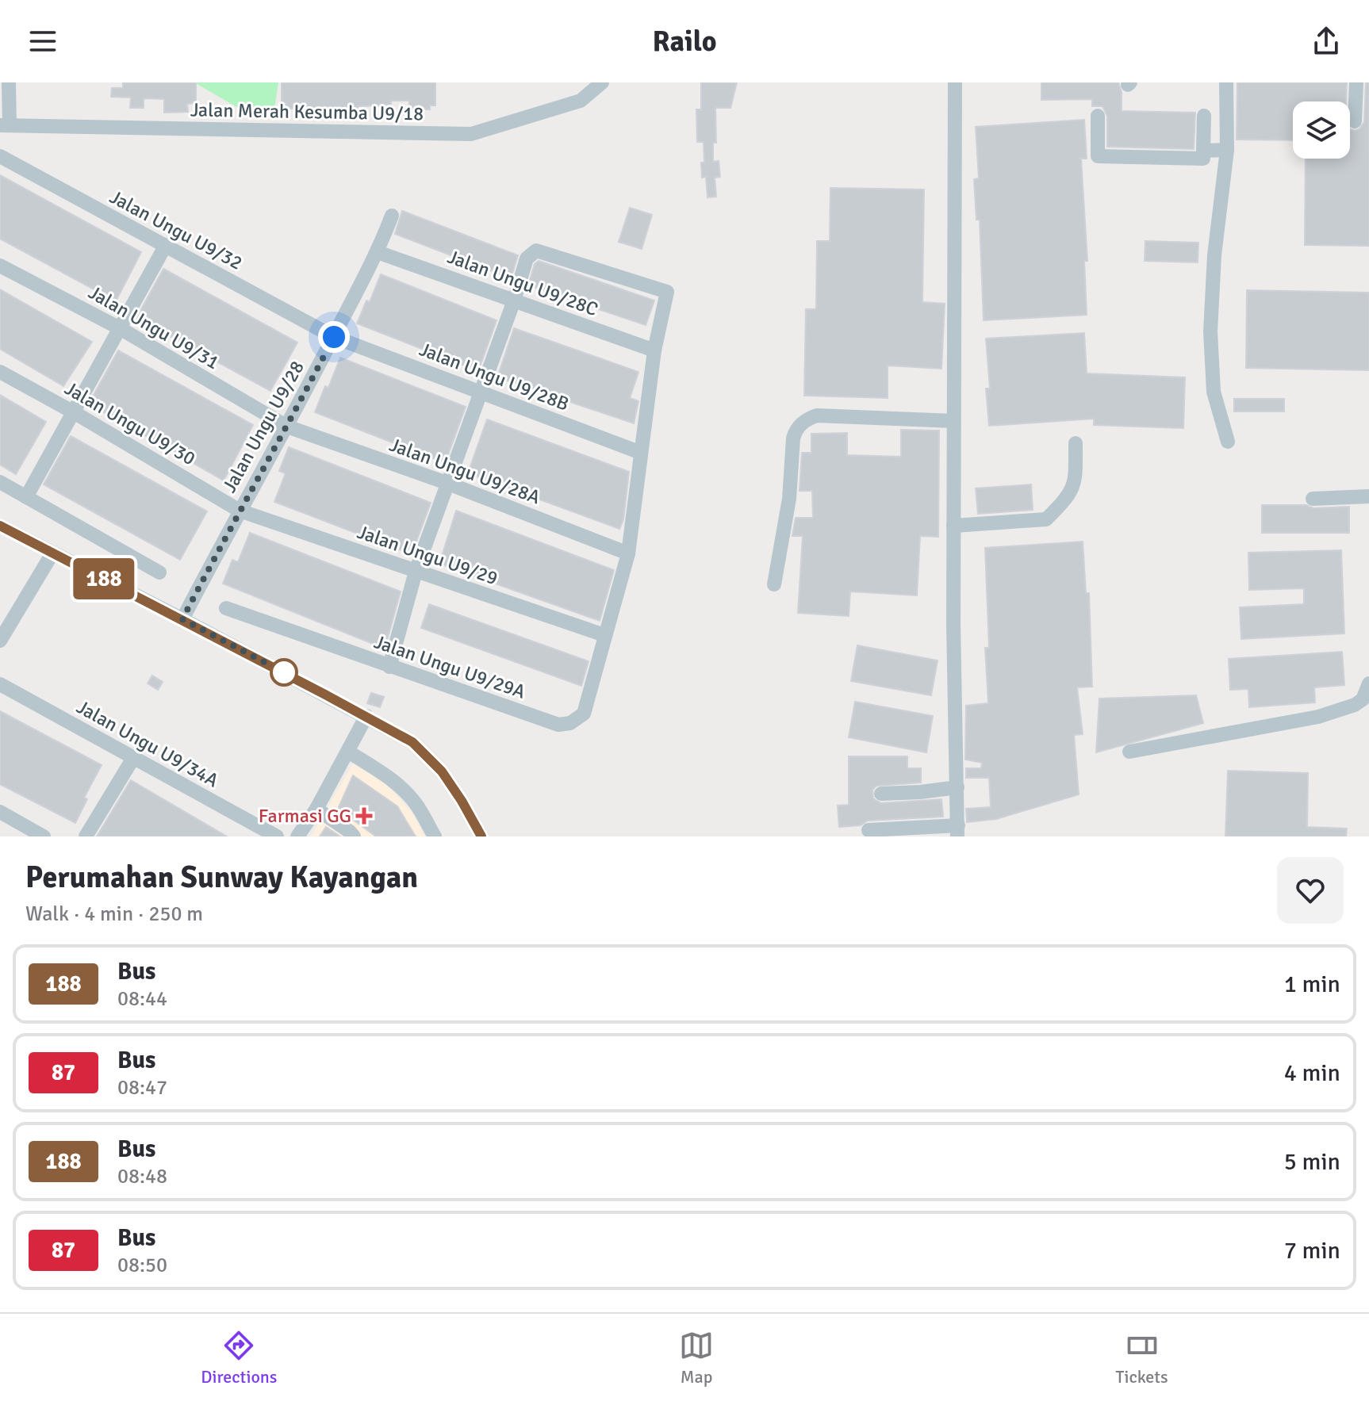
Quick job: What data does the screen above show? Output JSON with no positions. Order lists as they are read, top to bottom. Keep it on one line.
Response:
{"streets":{"street":["Jalan Merah Kesumba U9/18","Jalan Ungu U9/32","Jalan Ungu U9/28C","Jalan Ungu U9/31","Jalan Ungu U9/28B","Jalan Ungu U9/30","Jalan Ungu U9/28","Jalan Ungu U9/28A","Jalan Ungu U9/29","Jalan Ungu U9/29A","Jalan Ungu U9/34A"]},"crossings":[["Jalan Ungu U9/32","Jalan Ungu U9/28B"],["Jalan Ungu U9/32","Jalan Ungu U9/28"],["Jalan Ungu U9/28C","Jalan Ungu U9/28"],["Jalan Ungu U9/28C","Jalan Ungu U9/29A"],["Jalan Ungu U9/31","Jalan Ungu U9/28"],["Jalan Ungu U9/31","Jalan Ungu U9/28A"],["Jalan Ungu U9/28B","Jalan Ungu U9/28"],["Jalan Ungu U9/28B","Jalan Ungu U9/29A"],["Jalan Ungu U9/30","Jalan Ungu U9/28"],["Jalan Ungu U9/30","Jalan Ungu U9/29"],["Jalan Ungu U9/28","Jalan Ungu U9/28A"],["Jalan Ungu U9/28","Jalan Ungu U9/29"],["Jalan Ungu U9/28A","Jalan Ungu U9/29A"],["Jalan Ungu U9/29","Jalan Ungu U9/29A"]],"places":{"health":["Farmasi GG"]},"lines":["bus line 188"],"page":{"header":"Railo","on_map":"188","heading":["Perumahan Sunway Kayangan","Walk · 4 min · 250 m"],"list":[{"mark":"188","name":"Bus","note":"08:44","value":"1 min"},{"mark":"87","name":"Bus","note":"08:47","value":"4 min"},{"mark":"188","name":"Bus","note":"08:48","value":"5 min"},{"mark":"87","name":"Bus","note":"08:50","value":"7 min"}],"tabs":["Directions","Map","Tickets"]}}
